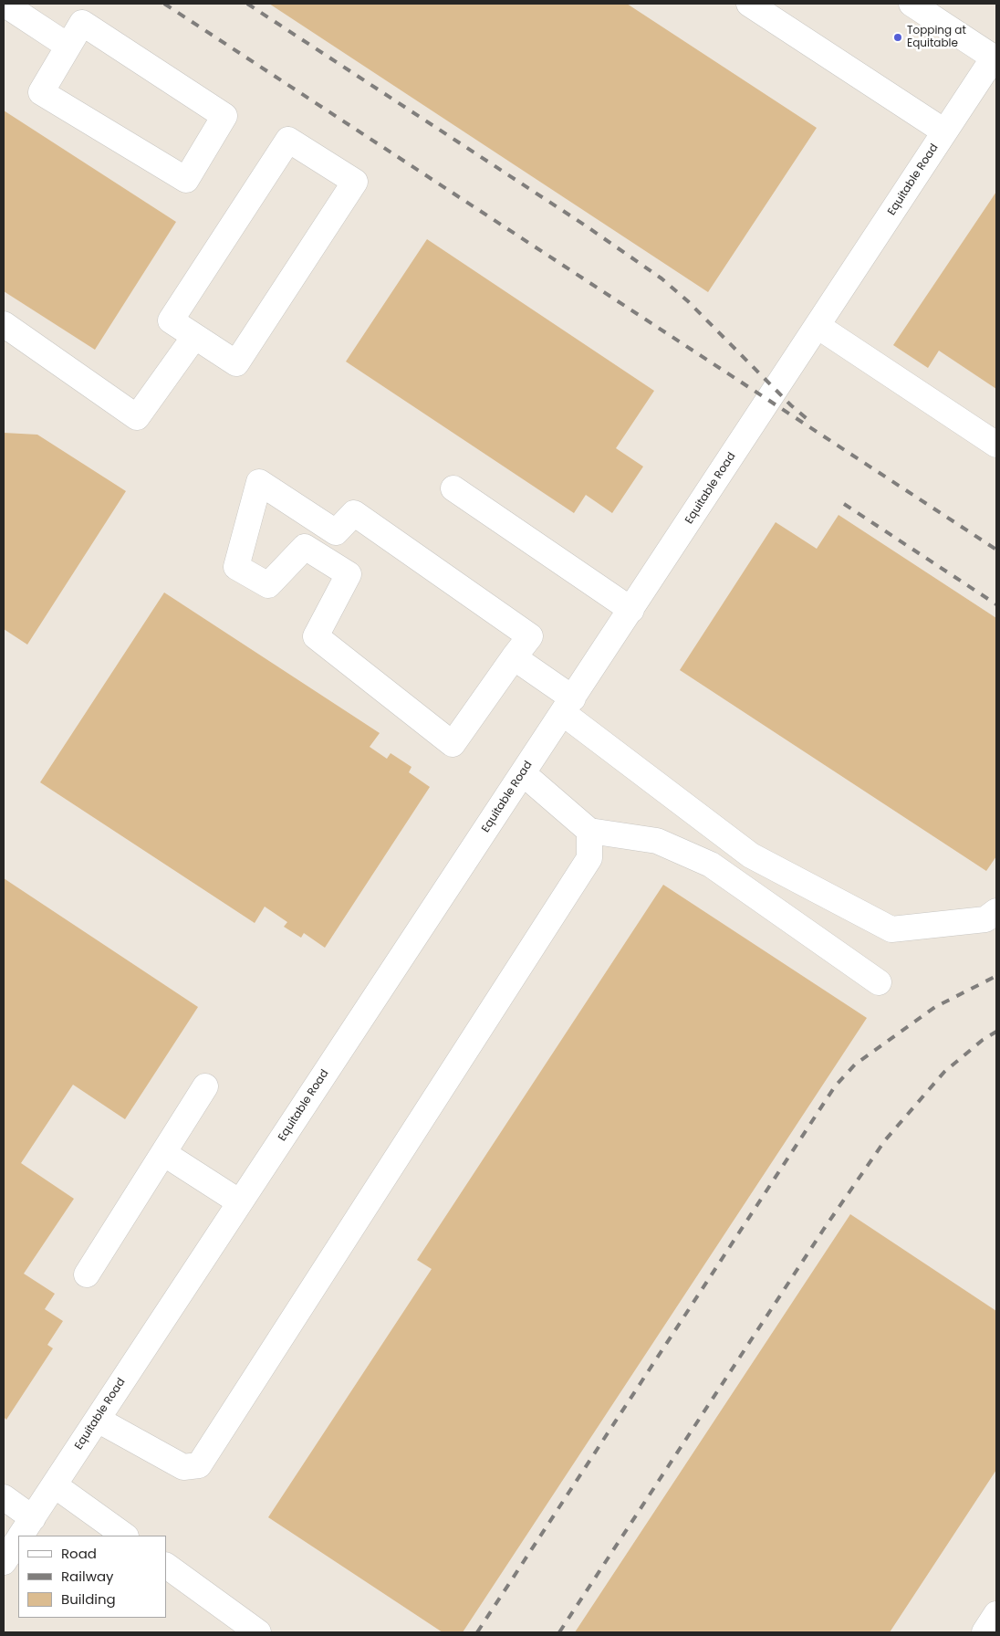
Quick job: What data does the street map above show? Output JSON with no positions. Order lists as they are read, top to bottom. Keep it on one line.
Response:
{"streets":{"street":["Equitable Road"]},"places":["Topping at Equitable"],"legend":["Road","Railway","Building"]}
